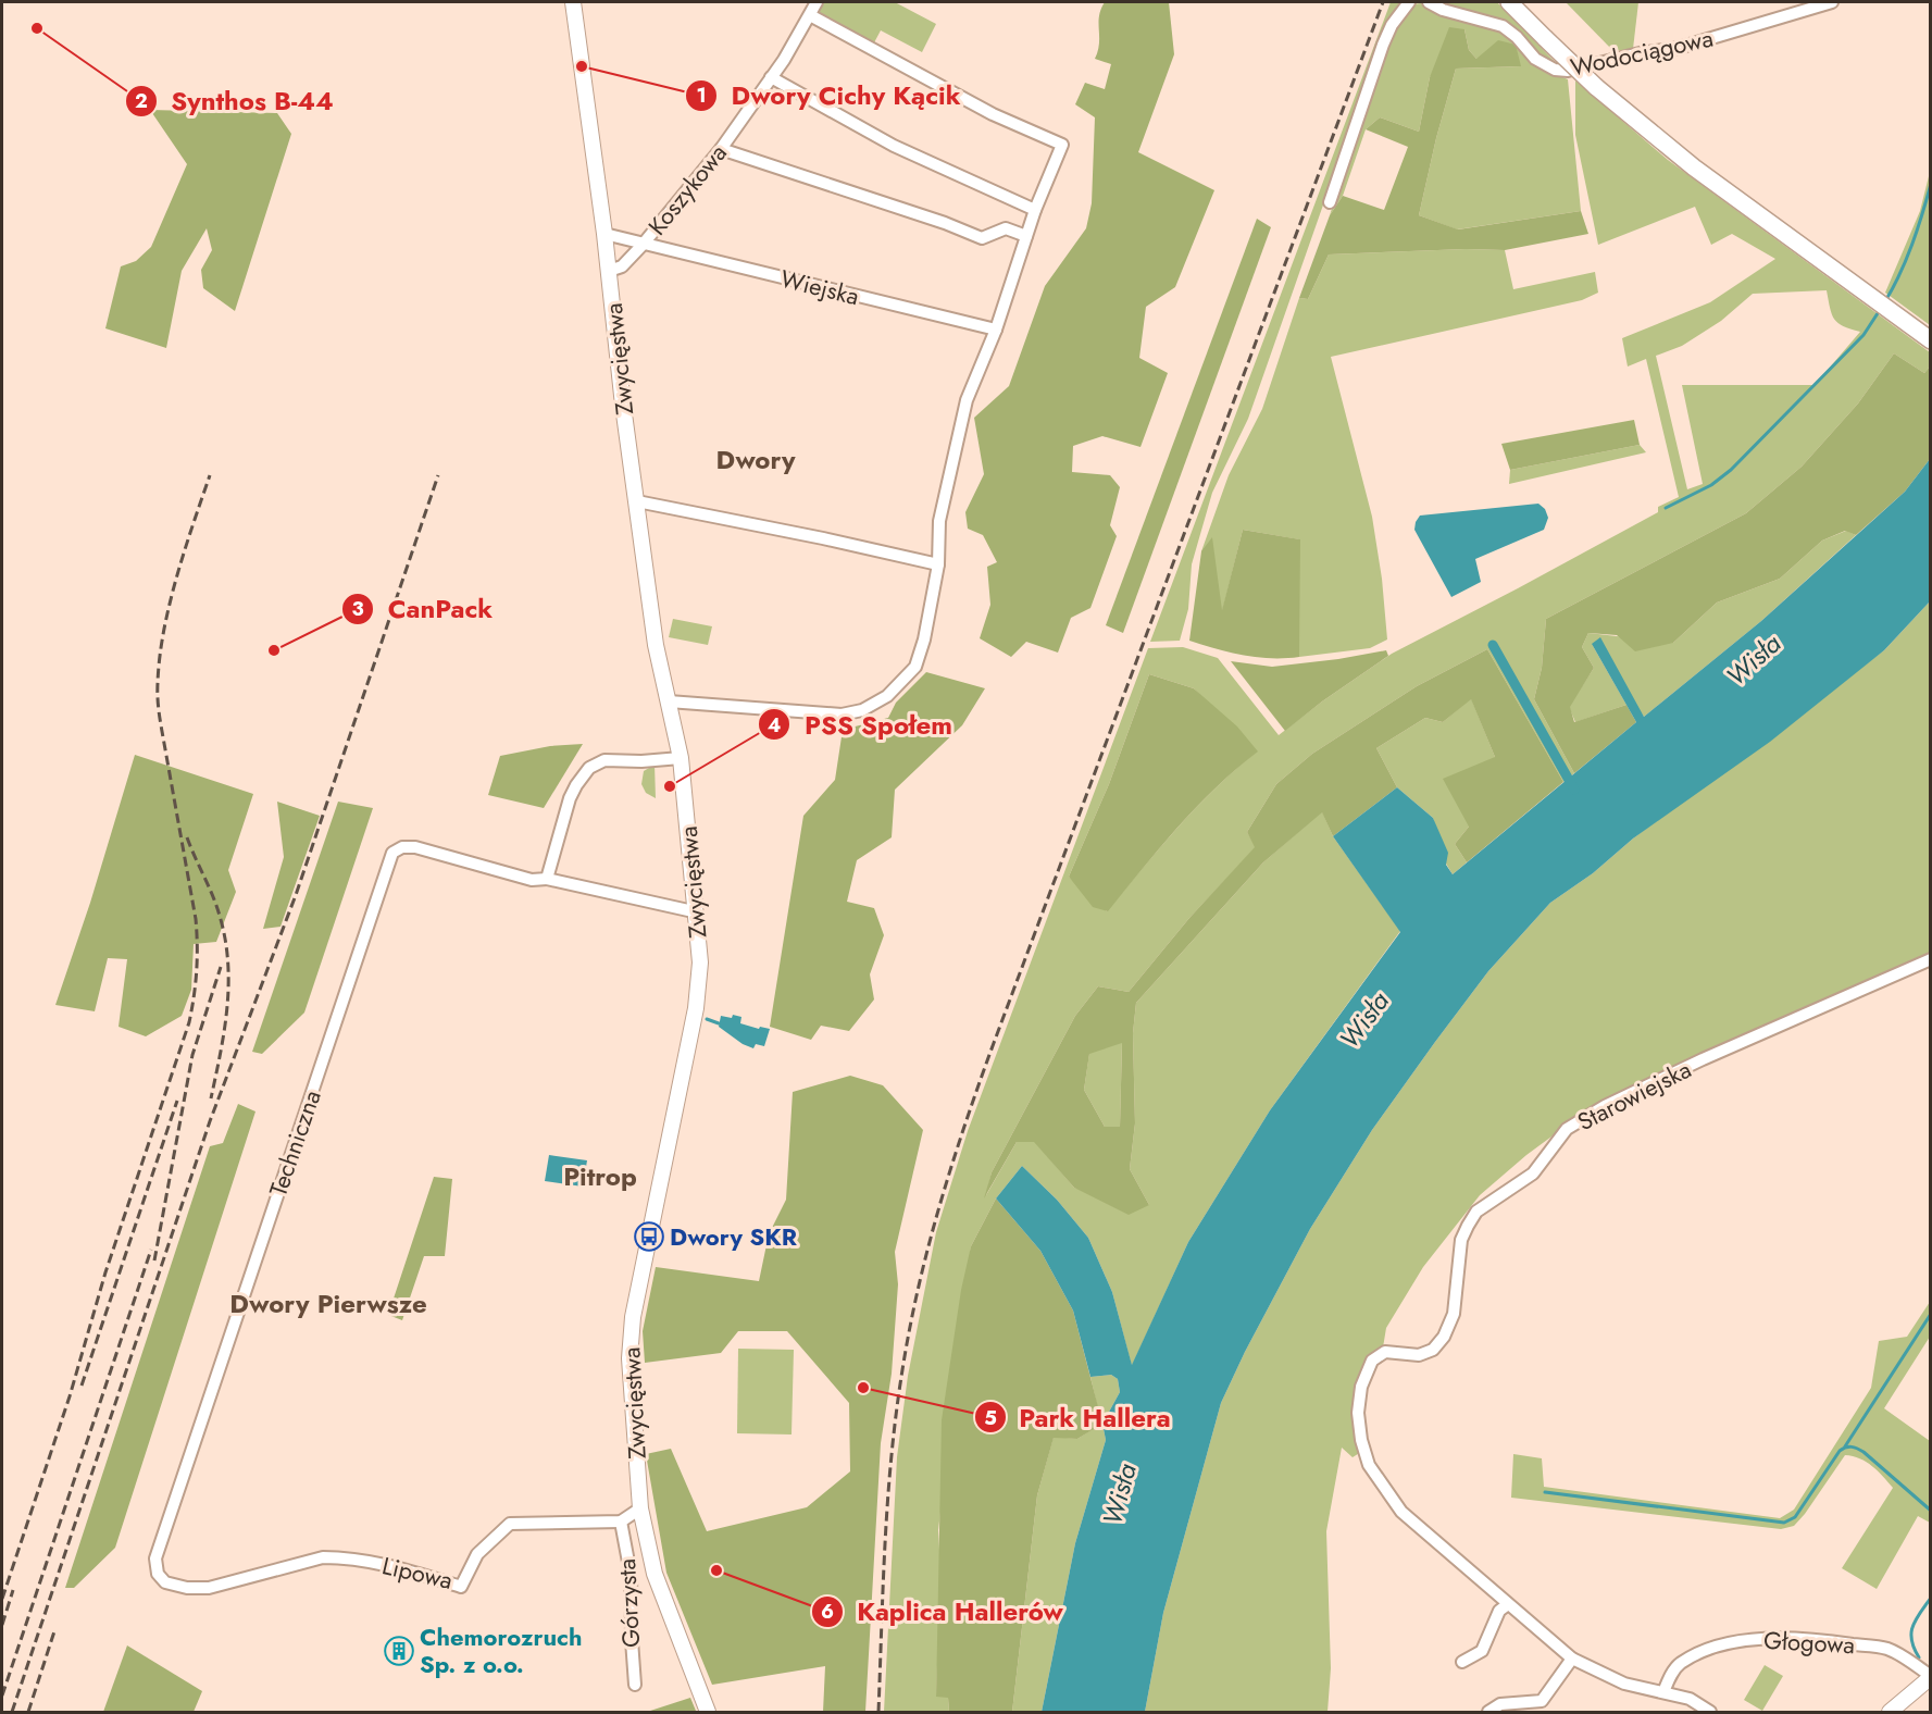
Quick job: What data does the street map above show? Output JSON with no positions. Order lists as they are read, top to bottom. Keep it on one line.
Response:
{"streets":{"street":["Wodociągowa","Koszykowa","Wiejska","Zwycięstwa","Starowiejska","Techniczna","Lipowa","Górzysta","Głogowa"]},"crossings":[["Koszykowa","Wiejska"],["Koszykowa","Zwycięstwa"],["Zwycięstwa","Techniczna"],["Starowiejska","Głogowa"],["Techniczna","Lipowa"],["Lipowa","Górzysta"]],"districts":["Dwory","Pitrop","Dwory Pierwsze"],"water":["Wisła"],"places":{"other":["Synthos B-44","Dwory Cichy Kącik","CanPack","PSS Społem","Park Hallera","Kaplica Hallerów"],"bus stop":["Dwory SKR"],"building":["Chemorozruch Sp. z o.o."]}}
